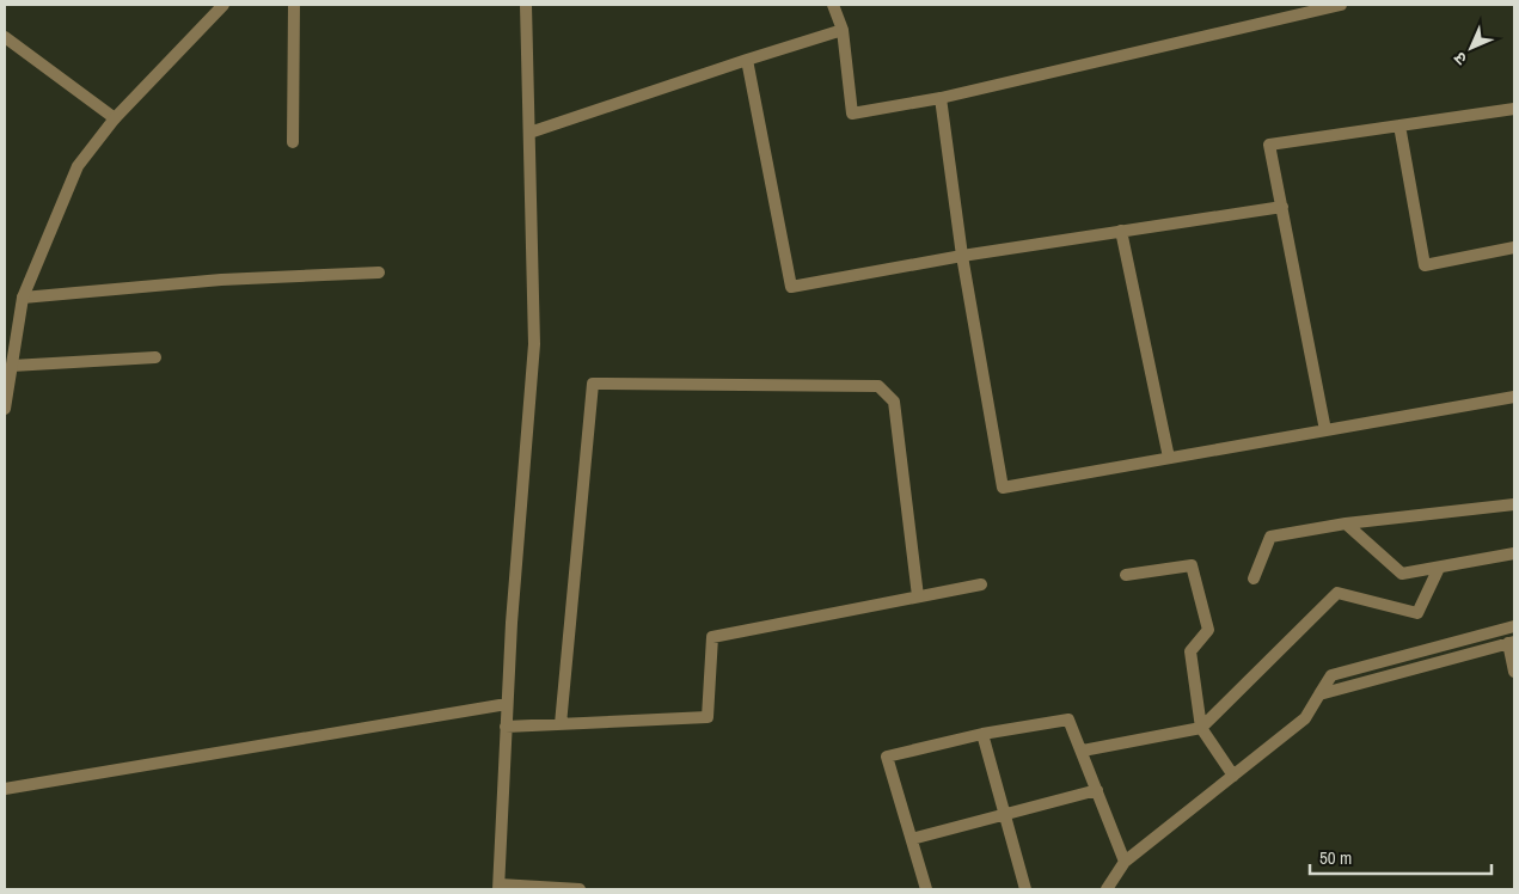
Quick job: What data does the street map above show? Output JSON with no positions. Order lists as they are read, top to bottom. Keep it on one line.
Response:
{"scale_bar":"50 m","north":"bottom left"}
